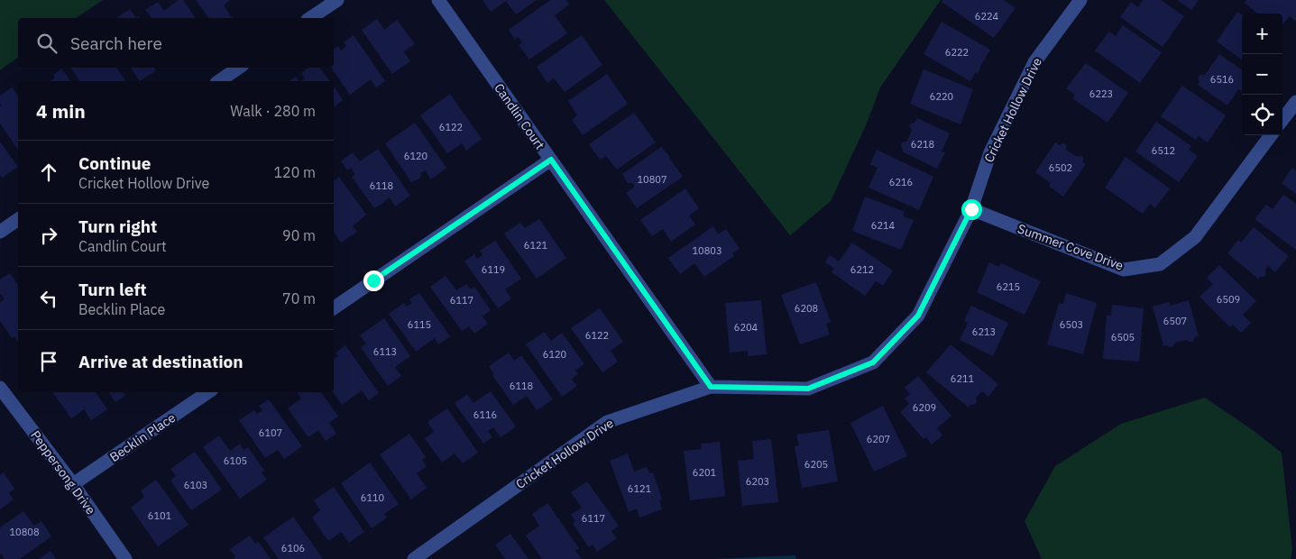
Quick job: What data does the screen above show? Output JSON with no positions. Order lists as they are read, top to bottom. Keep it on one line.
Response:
{"streets":{"street":["Cricket Hollow Drive","Candlin Court","Summer Cove Drive","Becklin Place","Peppersong Drive"]},"crossings":[["Cricket Hollow Drive","Candlin Court"],["Cricket Hollow Drive","Summer Cove Drive"],["Becklin Place","Peppersong Drive"]],"house_numbers":["6224","6222","6516","6223","6220","6122","6218","6512","6120","6502","10807","6216","6118","6214","6121","10803","6119","6212","6215","6509","6117","6208","6507","6115","6503","6204","6213","6122","6505","6113","6120","6211","6118","6209","6116","6107","6207","6105","6205","6201","6203","6103","6121","6110","6101","6117","10808","6106"],"page":{"map_buttons":["+","−"],"search":"Search here","heading":["4 min","Walk · 280 m"],"list":[["Continue","Cricket Hollow Drive","120 m"],["Turn right","Candlin Court","90 m"],["Turn left","Becklin Place","70 m"],"Arrive at destination"]}}
